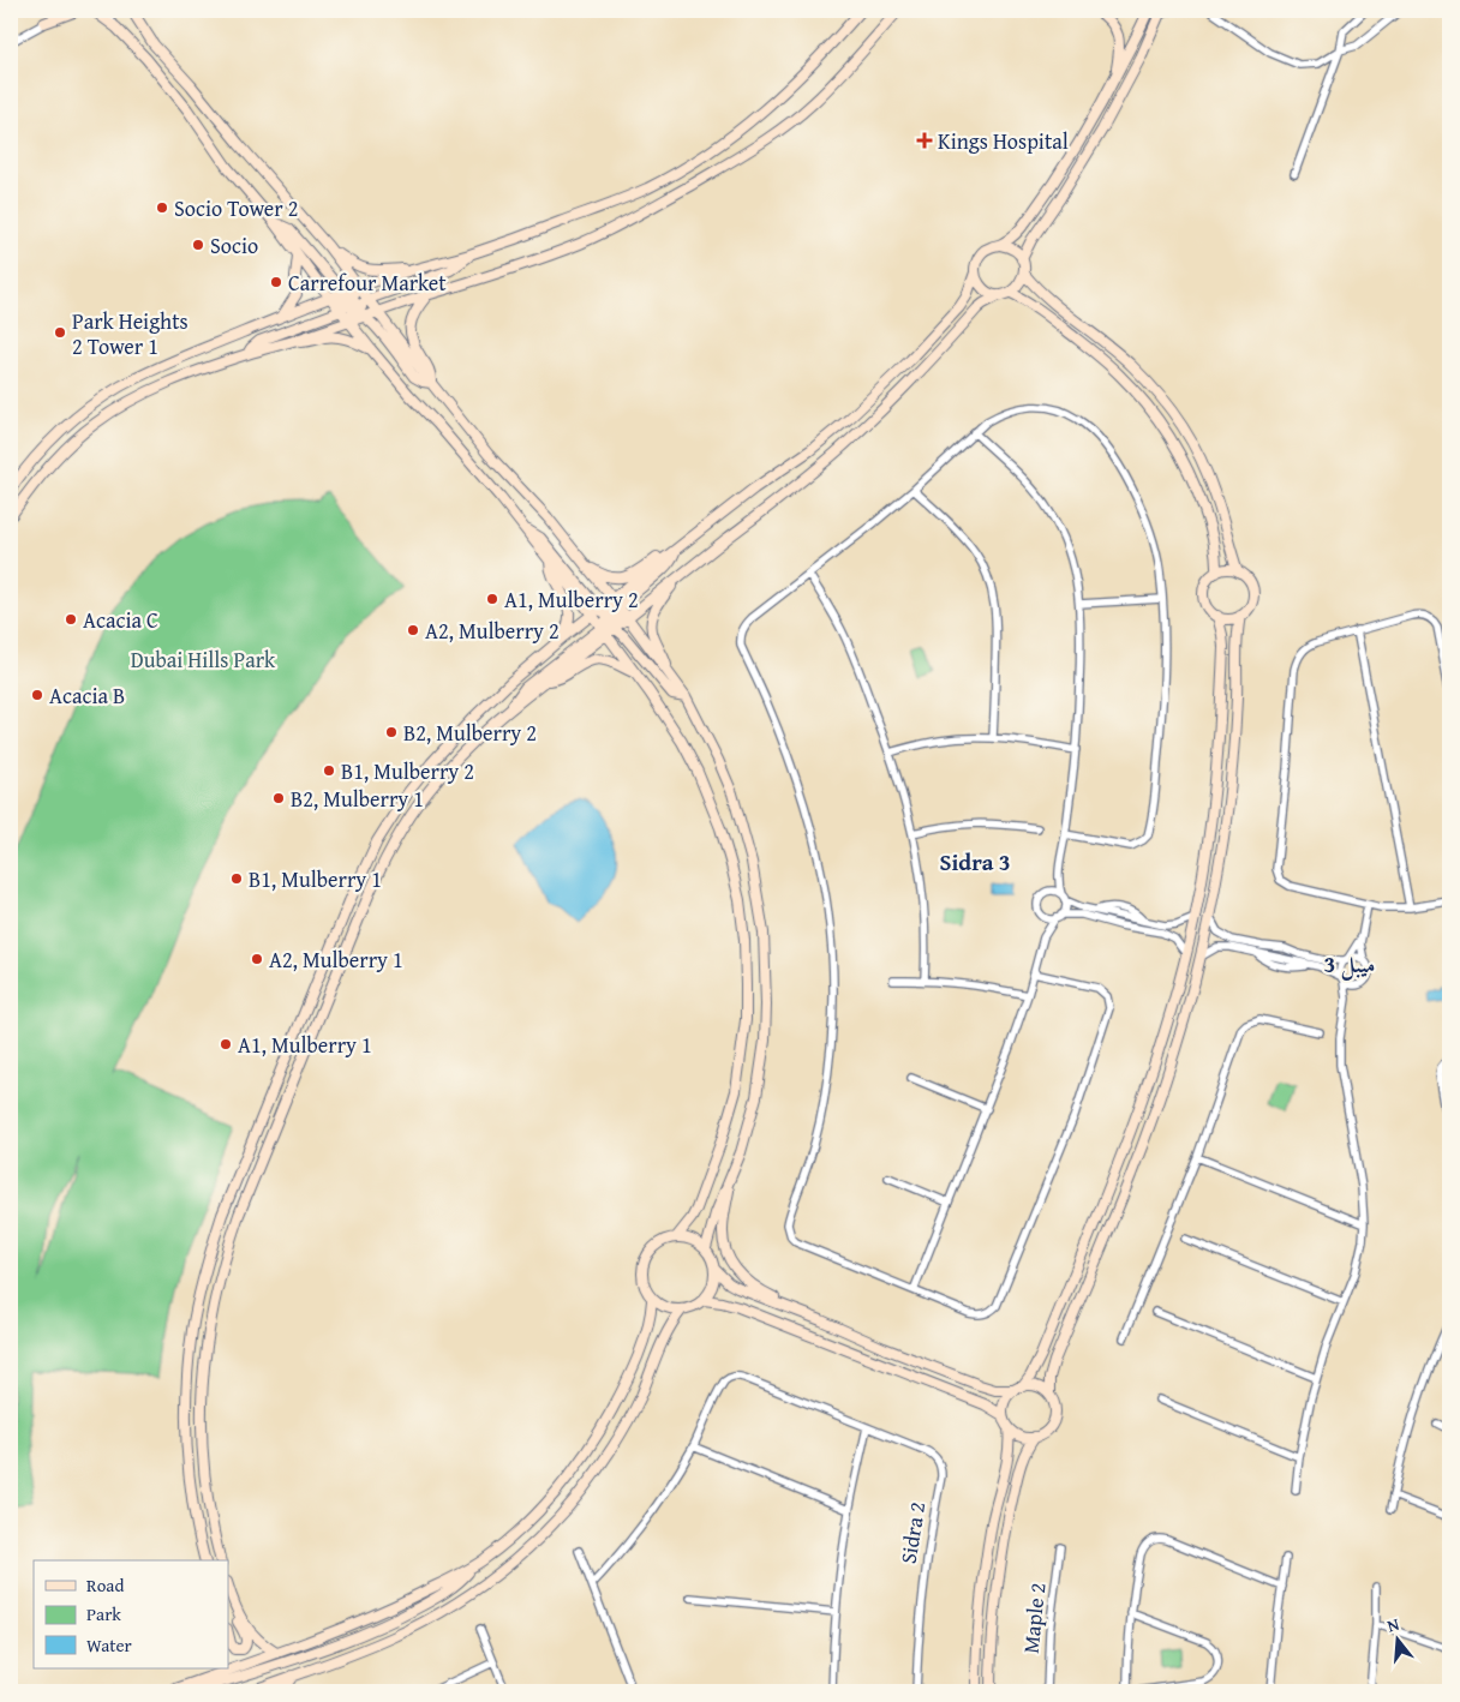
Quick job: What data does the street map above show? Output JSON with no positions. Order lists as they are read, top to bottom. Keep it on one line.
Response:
{"streets":{"street":["Sidra 2","Maple 2"]},"districts":["Sidra 3","ميبل 3"],"parks":["Dubai Hills Park"],"places":{"health":["Kings Hospital"],"other":["Socio Tower 2","Socio","Carrefour Market","Park Heights 2 Tower 1","A1, Mulberry 2","Acacia C","A2, Mulberry 2","Acacia B","B2, Mulberry 2","B1, Mulberry 2","B2, Mulberry 1","B1, Mulberry 1","A2, Mulberry 1","A1, Mulberry 1"]},"legend":["Road","Park","Water"],"north":"top"}
